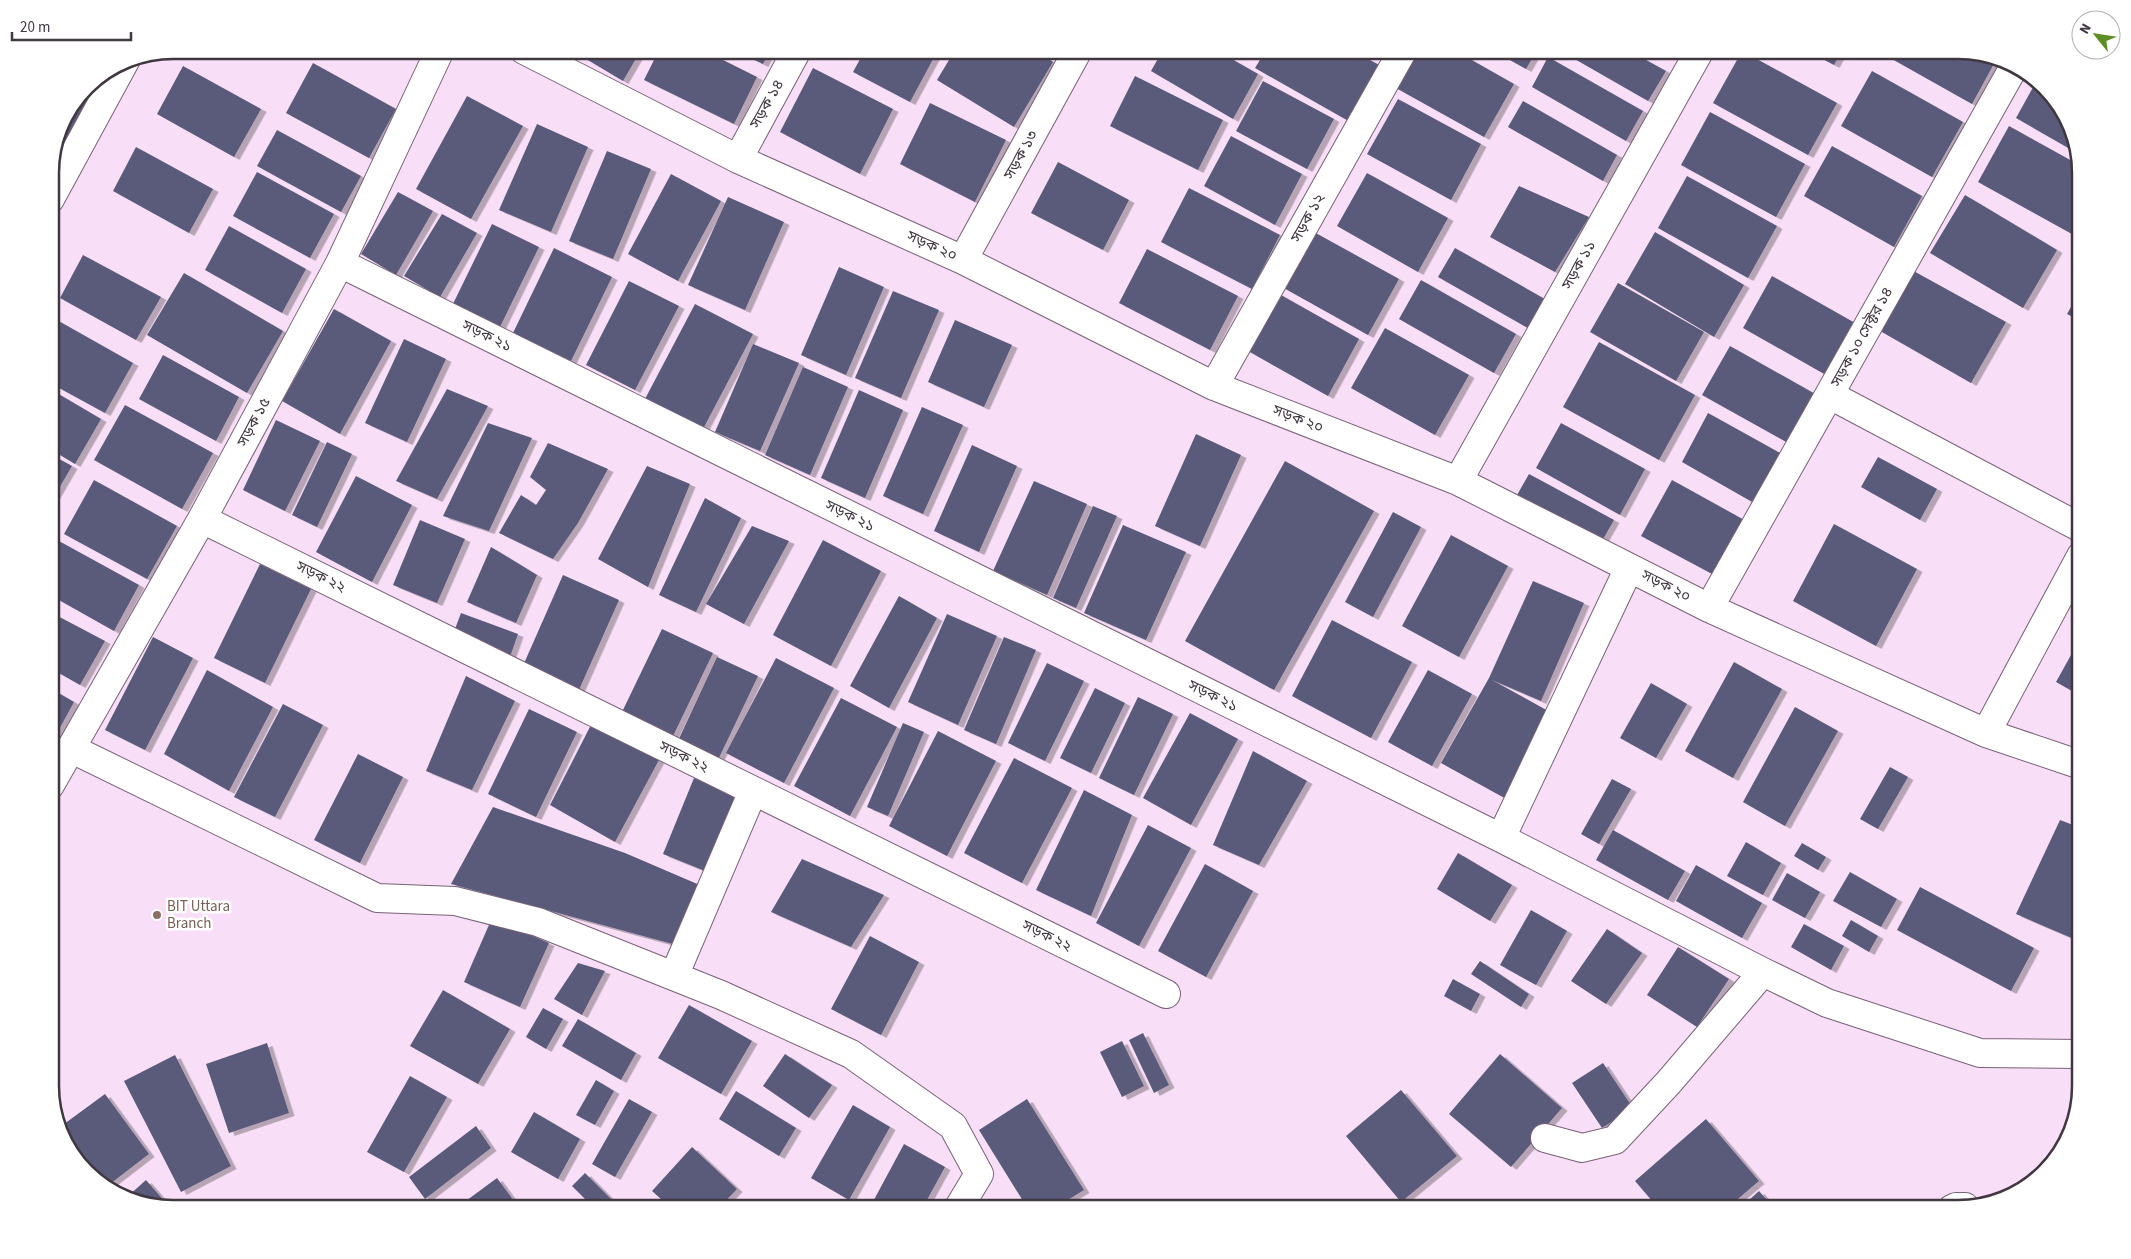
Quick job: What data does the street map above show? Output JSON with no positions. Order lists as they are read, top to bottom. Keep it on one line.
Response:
{"streets":{"street":["সড়ক ১৪","সড়ক ১৩","সড়ক ১২","সড়ক ২০","সড়ক ১১","সড়ক ২১","সড়ক ১০ সেক্টর ১৪","সড়ক ১৫","সড়ক ২২"]},"crossings":[["সড়ক ১৪","সড়ক ২০"],["সড়ক ১৩","সড়ক ২০"],["সড়ক ১২","সড়ক ২০"],["সড়ক ২০","সড়ক ১১"],["সড়ক ২০","সড়ক ১০ সেক্টর ১৪"],["সড়ক ২১","সড়ক ১৫"],["সড়ক ১৫","সড়ক ২২"]],"places":["BIT Uttara Branch"],"scale_bar":"20 m","north":"top left"}
